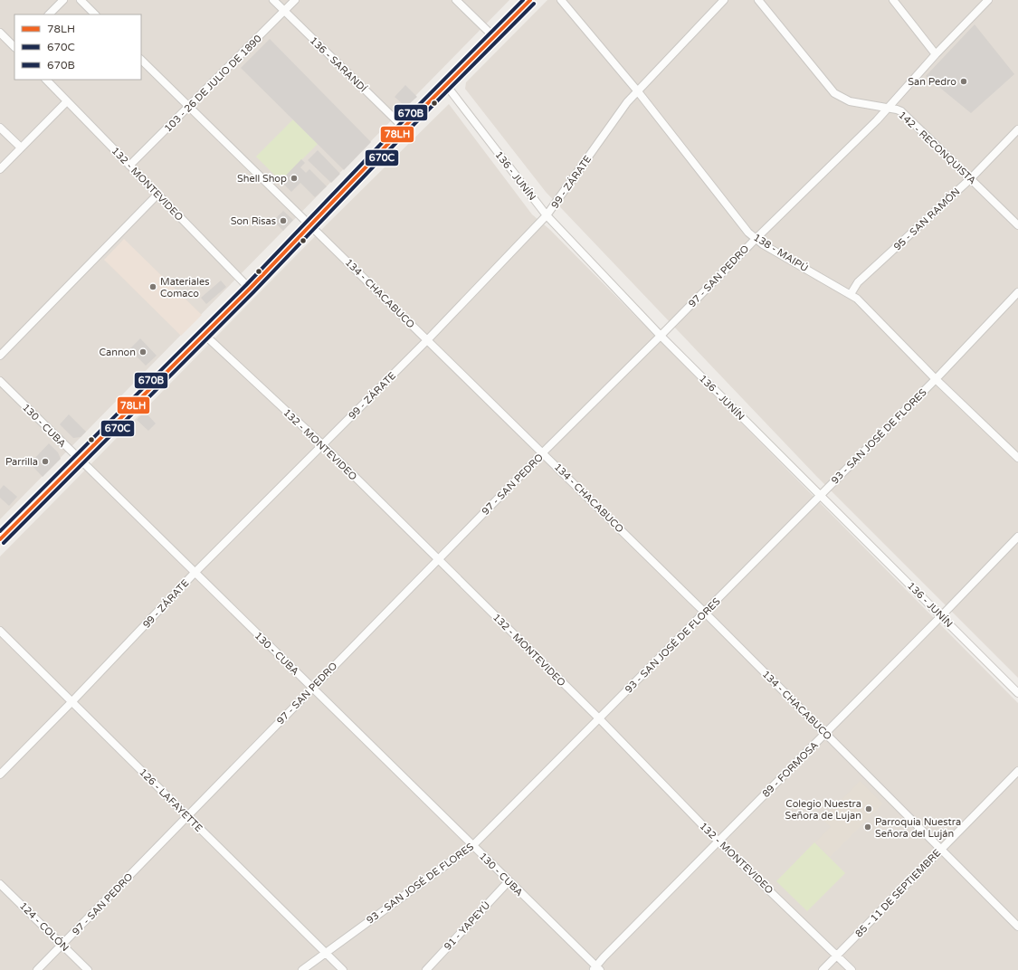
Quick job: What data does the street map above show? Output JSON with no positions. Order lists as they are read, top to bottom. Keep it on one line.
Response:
{"streets":{"street":["136 - SARANDÍ","103 - 26 DE JULIO DE 1890","142 - RECONQUISTA","136 - JUNÍN","99 - ZÁRATE","132 - MONTEVIDEO","95 - SAN RAMÓN","138 - MAIPÚ","97 - SAN PEDRO","134 - CHACABUCO","130 - CUBA","93 - SAN JOSÉ DE FLORES","89 - FORMOSA","126 - LAFAYETTE","85 - 11 DE SEPTIEMBRE","91 - YAPEYÚ","124 - COLÓN"]},"crossings":[["136 - SARANDÍ","103 - 26 DE JULIO DE 1890"],["103 - 26 DE JULIO DE 1890","132 - MONTEVIDEO"],["103 - 26 DE JULIO DE 1890","134 - CHACABUCO"],["142 - RECONQUISTA","95 - SAN RAMÓN"],["142 - RECONQUISTA","97 - SAN PEDRO"],["136 - JUNÍN","99 - ZÁRATE"],["136 - JUNÍN","97 - SAN PEDRO"],["136 - JUNÍN","93 - SAN JOSÉ DE FLORES"],["136 - JUNÍN","89 - FORMOSA"],["99 - ZÁRATE","132 - MONTEVIDEO"],["99 - ZÁRATE","138 - MAIPÚ"],["99 - ZÁRATE","134 - CHACABUCO"],["99 - ZÁRATE","130 - CUBA"],["99 - ZÁRATE","126 - LAFAYETTE"],["132 - MONTEVIDEO","97 - SAN PEDRO"],["132 - MONTEVIDEO","93 - SAN JOSÉ DE FLORES"],["132 - MONTEVIDEO","89 - FORMOSA"],["132 - MONTEVIDEO","85 - 11 DE SEPTIEMBRE"],["95 - SAN RAMÓN","138 - MAIPÚ"],["138 - MAIPÚ","97 - SAN PEDRO"],["138 - MAIPÚ","93 - SAN JOSÉ DE FLORES"],["97 - SAN PEDRO","134 - CHACABUCO"],["97 - SAN PEDRO","130 - CUBA"],["97 - SAN PEDRO","126 - LAFAYETTE"],["97 - SAN PEDRO","124 - COLÓN"],["134 - CHACABUCO","93 - SAN JOSÉ DE FLORES"],["134 - CHACABUCO","89 - FORMOSA"],["134 - CHACABUCO","85 - 11 DE SEPTIEMBRE"],["130 - CUBA","93 - SAN JOSÉ DE FLORES"],["130 - CUBA","89 - FORMOSA"],["130 - CUBA","91 - YAPEYÚ"],["93 - SAN JOSÉ DE FLORES","126 - LAFAYETTE"]],"places":["San Pedro","Shell Shop","Son Risas","Materiales Comaco","Cannon","Parrilla","Colegio Nuestra Señora de Lujan","Parroquia Nuestra Señora del Luján"],"lines":["transit line 78LH","transit line 670B","transit line 670C"],"legend":["78LH","670C","670B"]}
